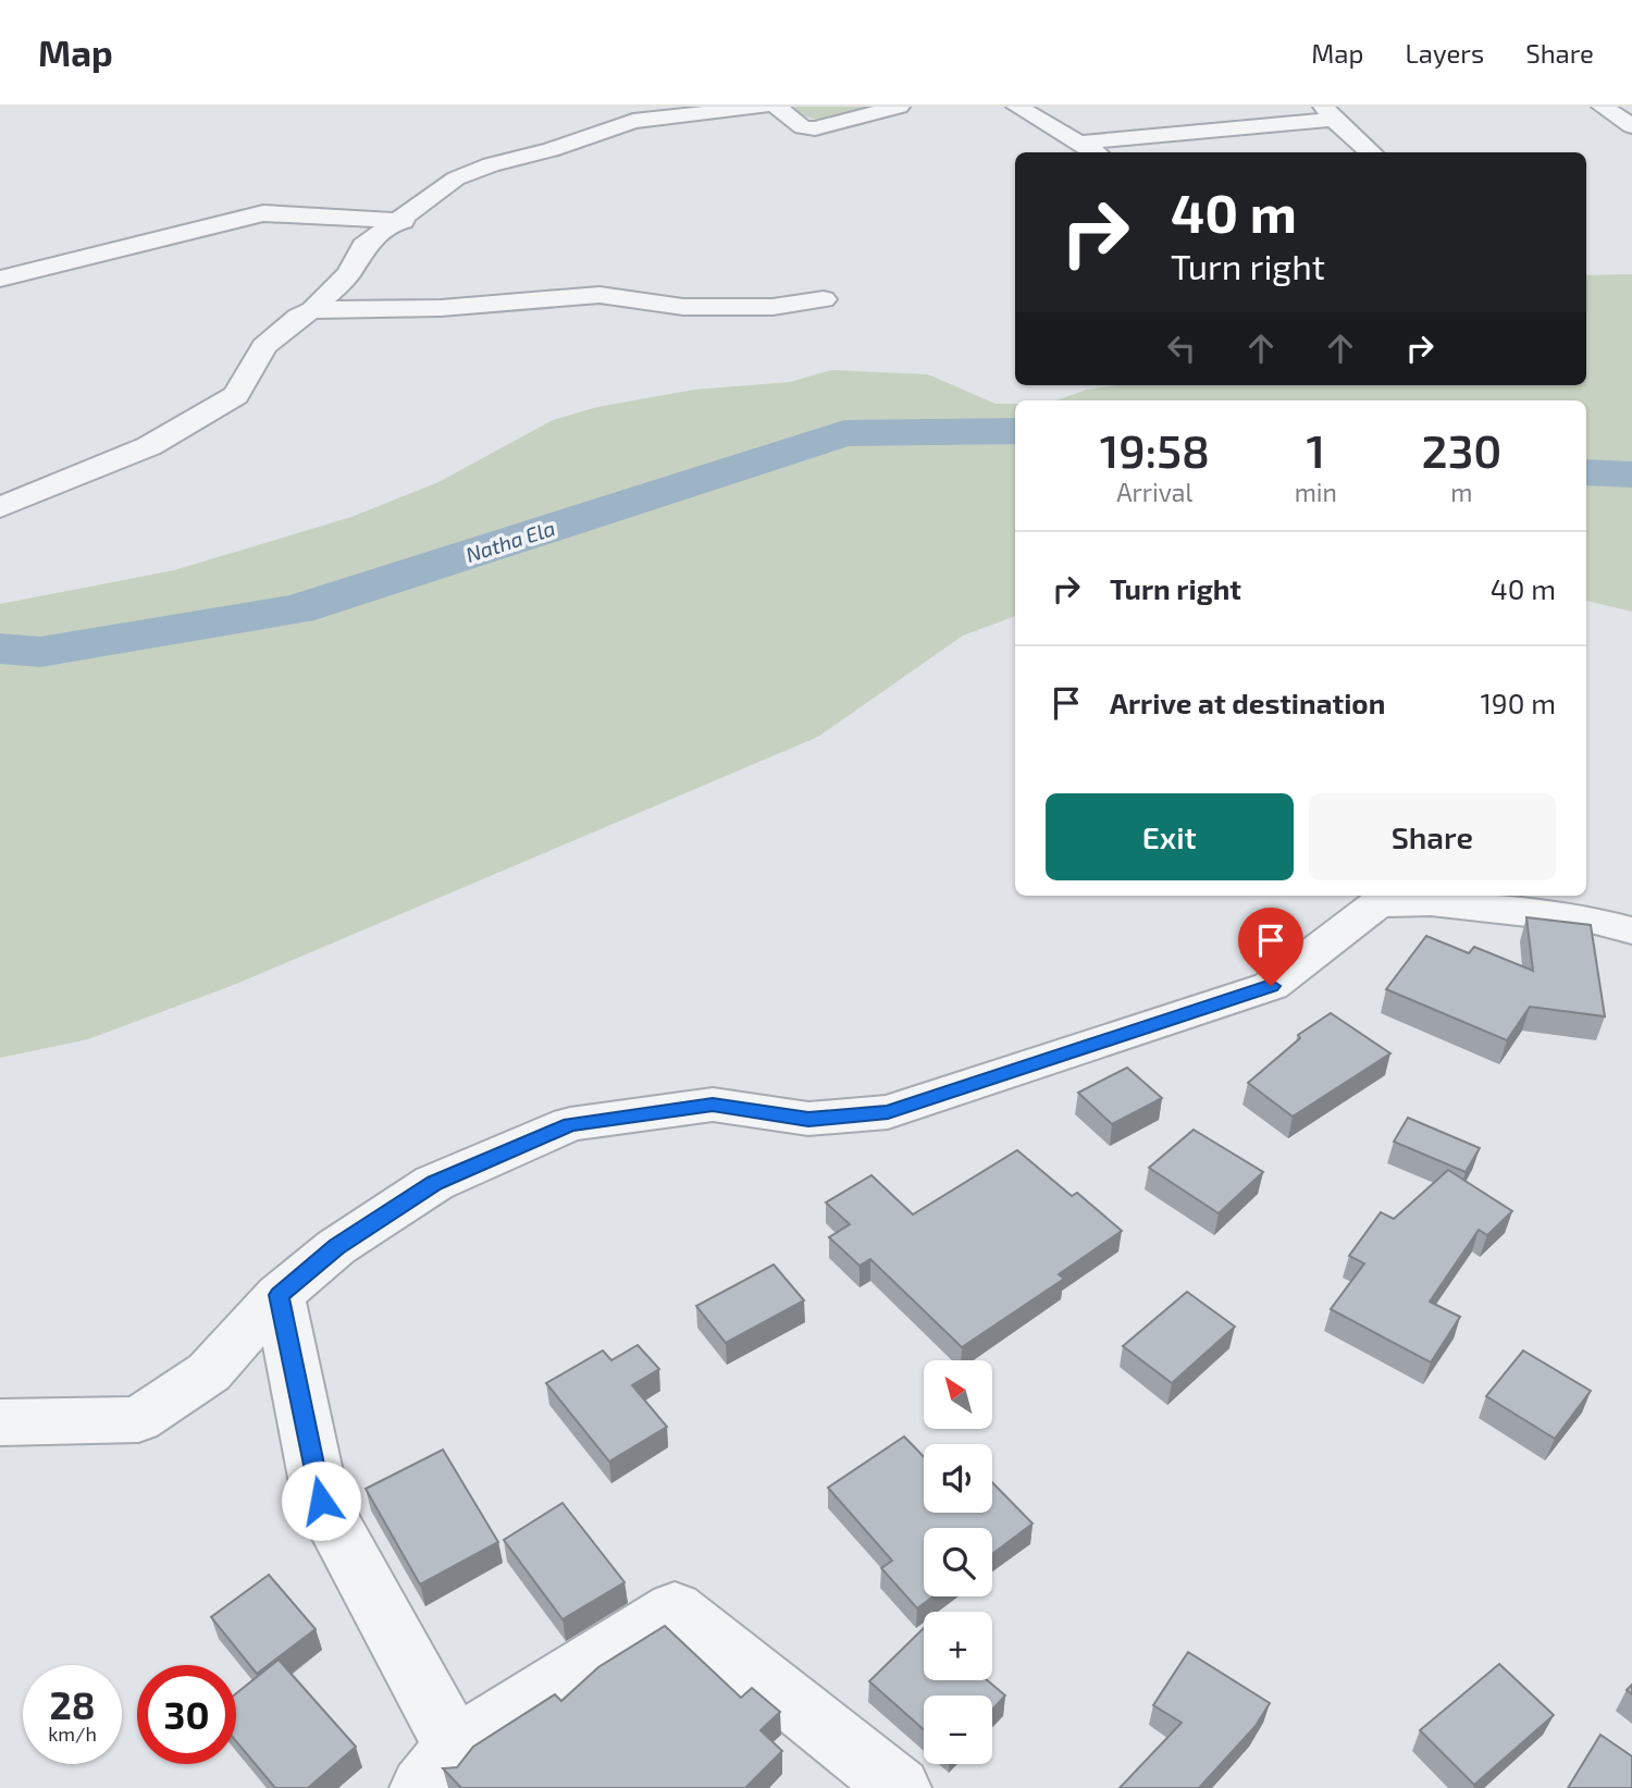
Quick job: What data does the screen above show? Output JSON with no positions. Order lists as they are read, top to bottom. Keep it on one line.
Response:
{"water":["Natha Ela"],"north":"top left","page":{"header":"Map","nav":["Map","Layers","Share"],"turn":["40 m","Turn right"],"eta":["19:58","Arrival","1","min","230","m"],"list":[{"name":"Turn right","value":"40 m"},{"name":"Arrive at destination","value":"190 m"}],"buttons":["Exit","Share"],"map_buttons":["+","−"],"speed":"28 km/h","limit":"30"}}
